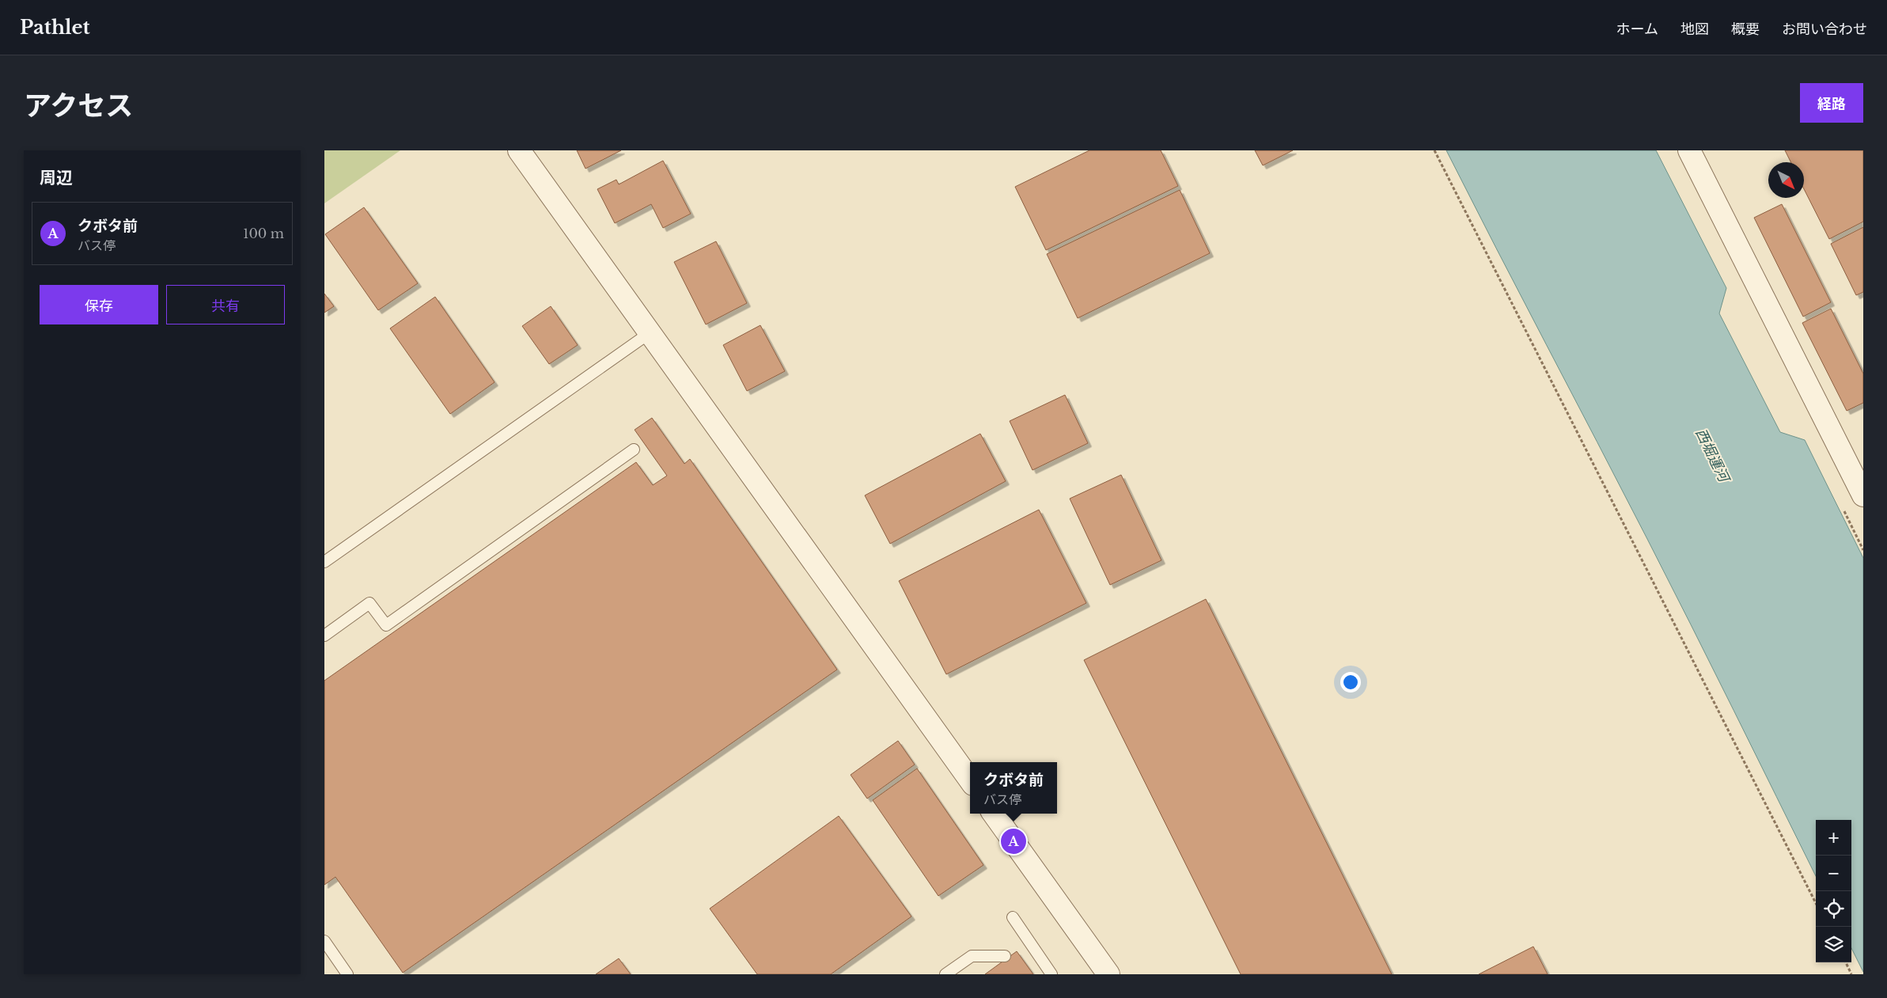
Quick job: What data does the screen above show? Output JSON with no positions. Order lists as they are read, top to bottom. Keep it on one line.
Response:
{"water":["西堀運河"],"north":"bottom right","page":{"header":"Pathlet","nav":["ホーム","地図","概要","お問い合わせ"],"title":"アクセス","buttons":["経路",["保存","共有"]],"heading":"周辺","list":[{"mark":"A","name":"クボタ前","note":"バス停","value":"100 m"}],"popup":["クボタ前","バス停"],"map_buttons":["+","−"],"pins":"A"}}
